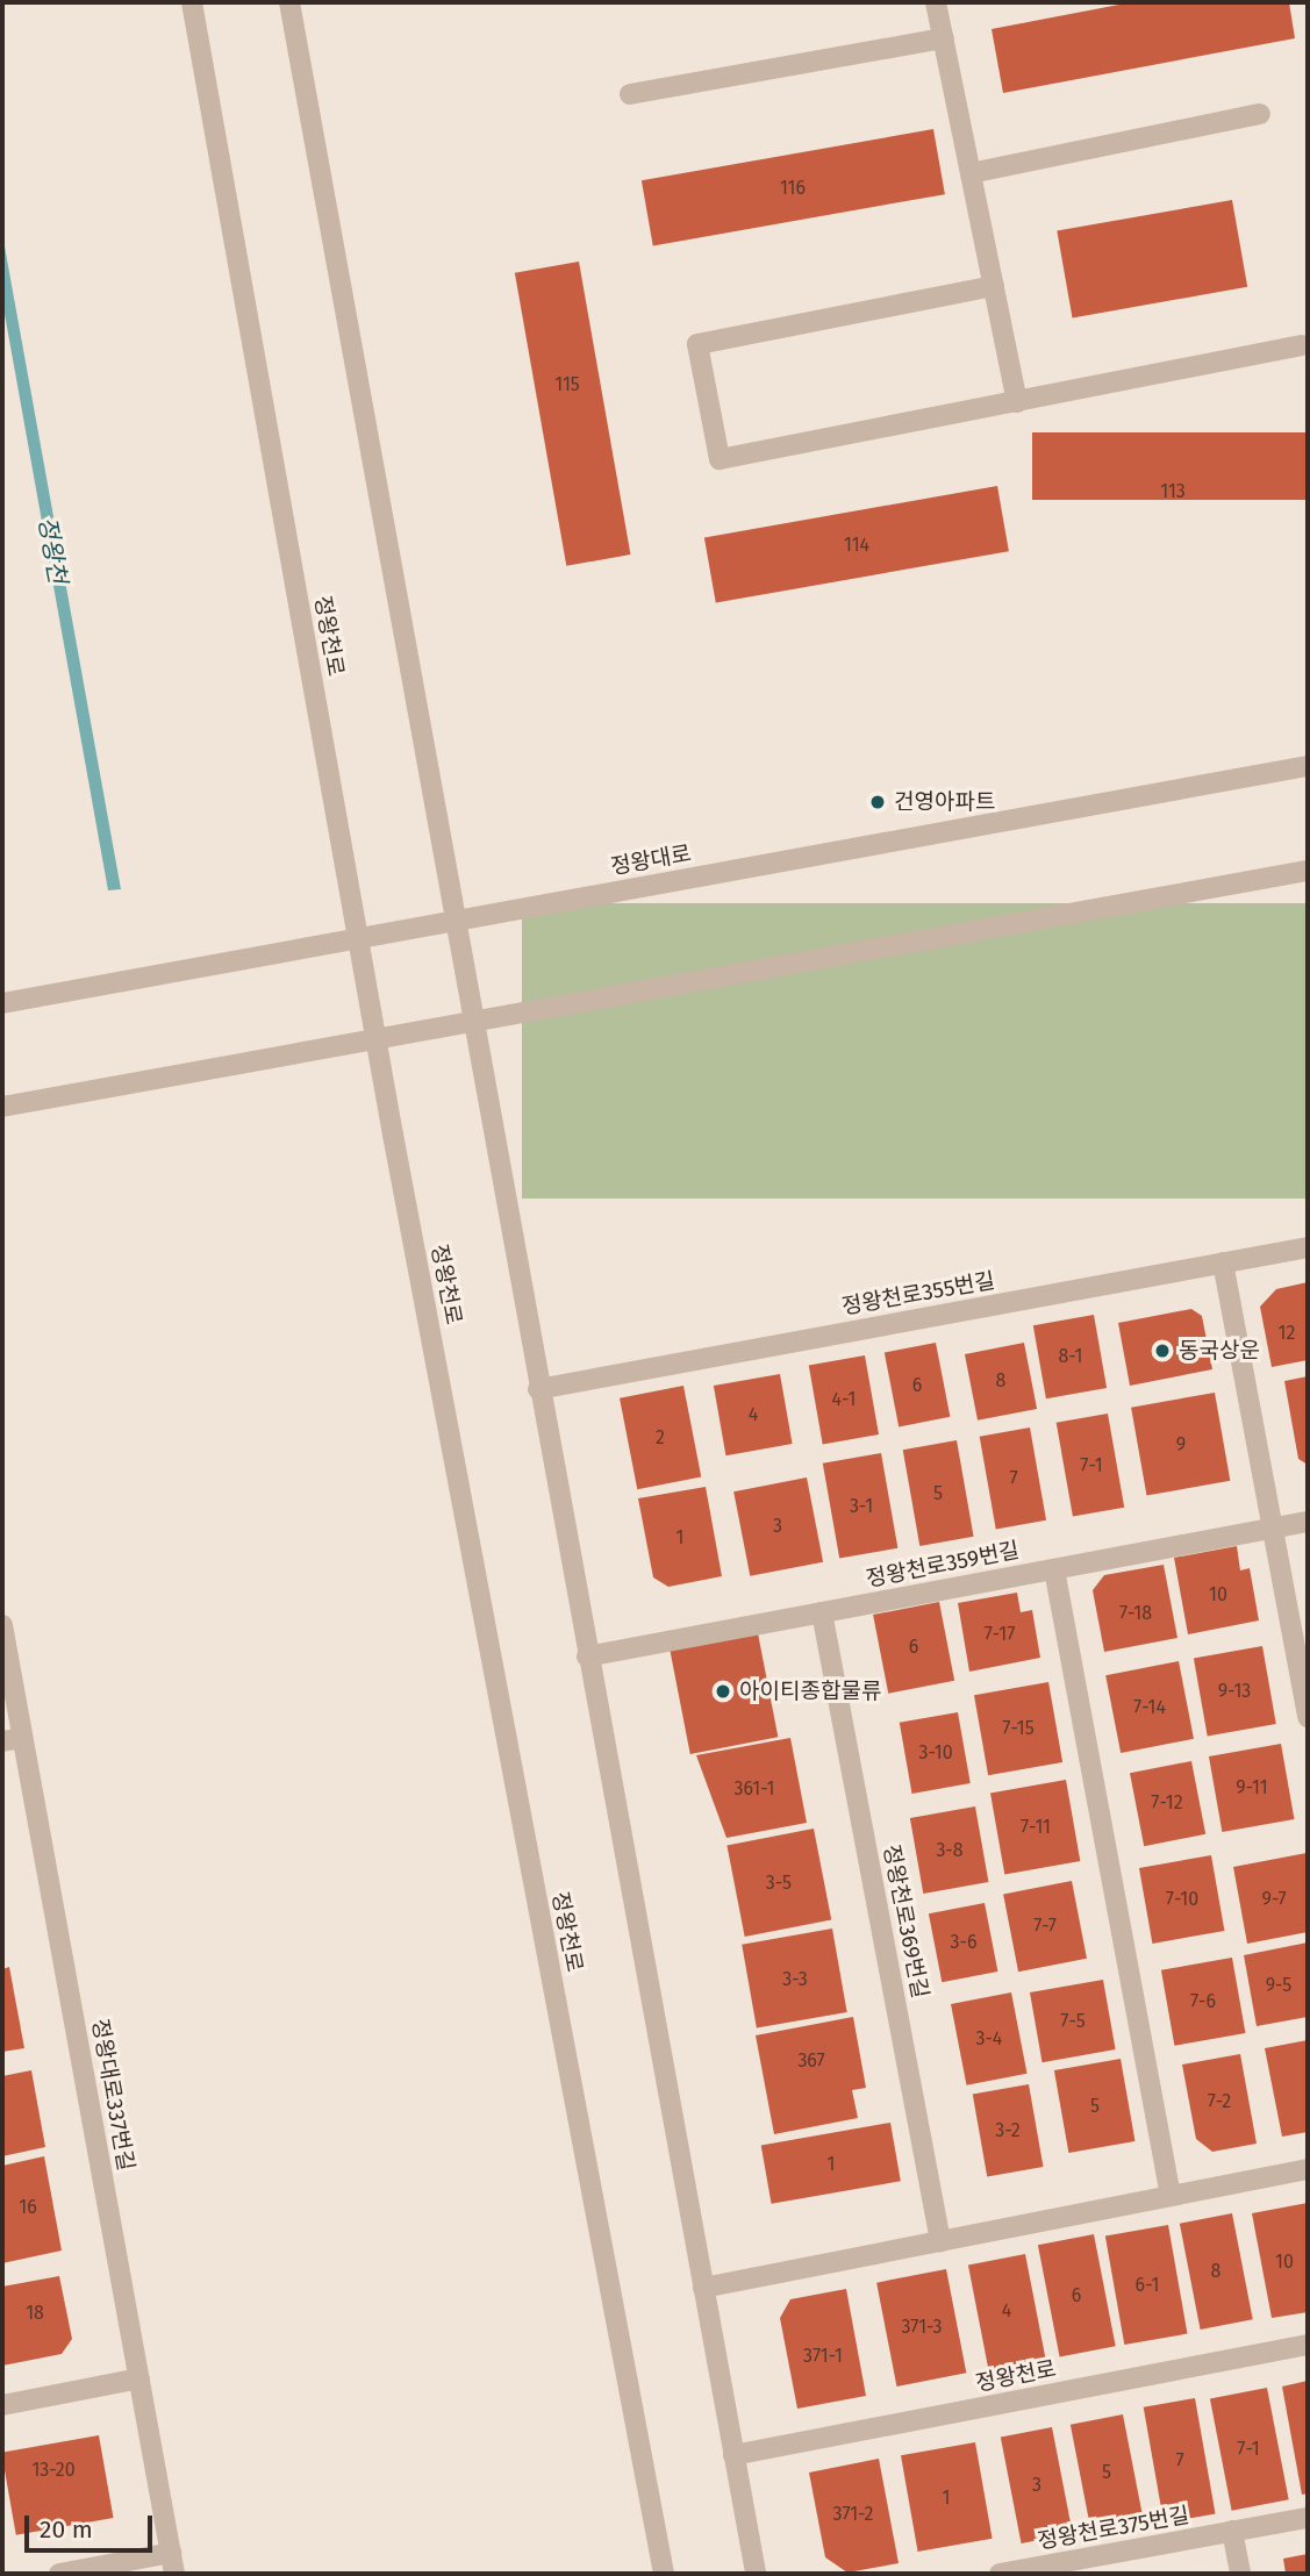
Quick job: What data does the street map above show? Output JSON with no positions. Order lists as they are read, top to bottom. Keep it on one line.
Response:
{"streets":{"street":["정왕천로","정왕대로","정왕천로355번길","정왕천로359번길","정왕천로369번길","정왕대로337번길","정왕천로375번길"]},"crossings":[["정왕천로","정왕대로"],["정왕천로359번길","정왕천로369번길"]],"water":["정왕천"],"places":["건영아파트","동국상운","아이티종합물류"],"house_numbers":["116","115","113","114","12","8-1","8","6","4-1","4","2","9","7-1","7","5","3-1","3","1","10","7-18","7-17","6","9-13","7-14","7-15","3-10","9-11","361-1","7-12","7-11","3-8","3-5","7-10","9-7","7-7","3-6","3-3","9-5","7-6","7-5","3-4","367","7-2","5","3-2","1","16","10","8","6-1","6","4","18","371-3","371-1","7-1","7","13-20","5","3","1","371-2"],"scale_bar":"20 m"}
